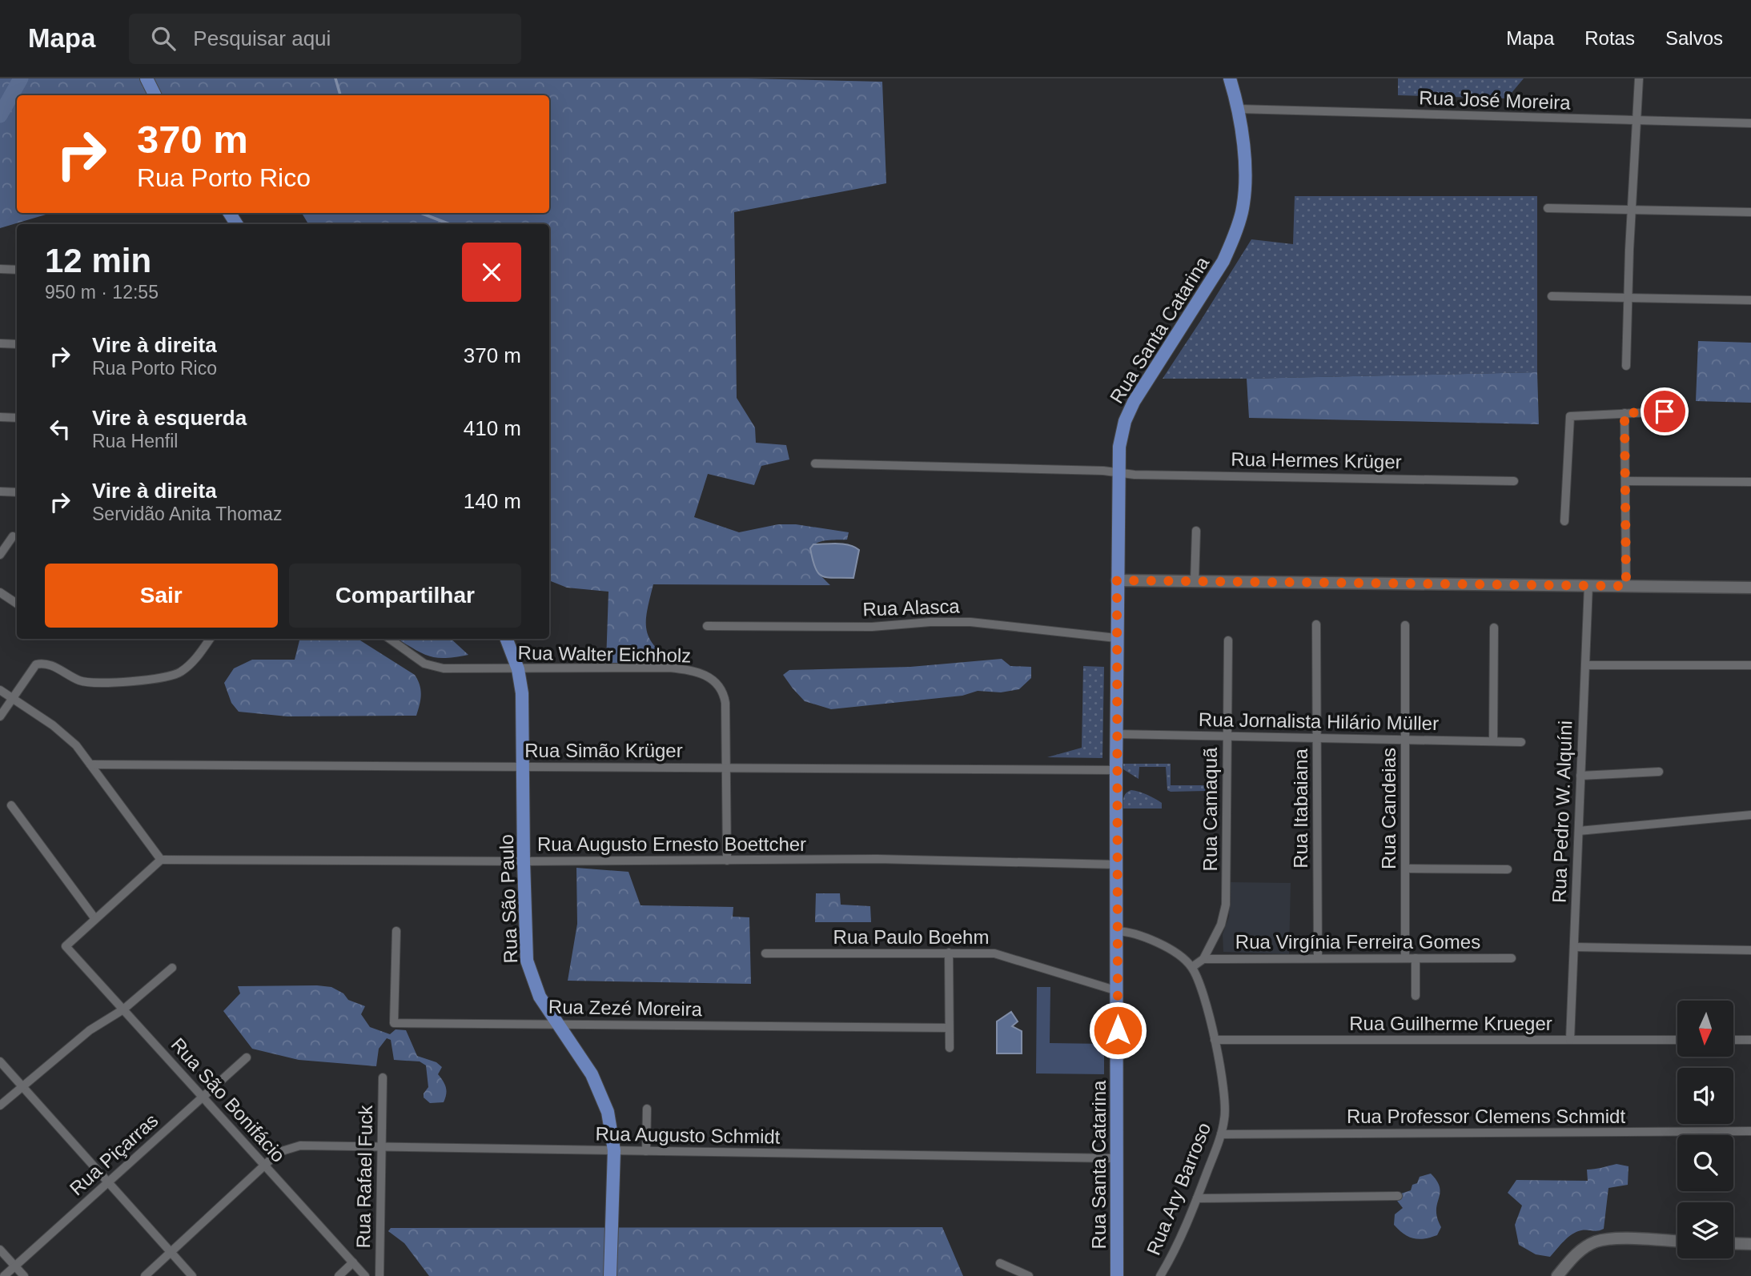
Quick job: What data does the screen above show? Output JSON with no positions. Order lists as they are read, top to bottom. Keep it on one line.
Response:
{"streets":{"main road":["Rua Santa Catarina","Rua São Paulo"],"street":["Rua José Moreira","Rua Hermes Krüger","Rua Alasca","Rua Walter Eichholz","Rua Jornalista Hilário Müller","Rua Simão Krüger","Rua Itabaiana","Rua Candeias","Rua Camaquã","Rua Pedro W. Alquíni","Rua Augusto Ernesto Boettcher","Rua Paulo Boehm","Rua Virgínia Ferreira Gomes","Rua Zezé Moreira","Rua Guilherme Krueger","Rua São Bonifácio","Rua Professor Clemens Schmidt","Rua Augusto Schmidt","Rua Piçarras","Rua Rafael Fuck","Rua Ary Barroso"]},"crossings":[["Rua José Moreira","Rua Santa Catarina"],["Rua Santa Catarina","Rua Hermes Krüger"],["Rua Santa Catarina","Rua Alasca"],["Rua Santa Catarina","Rua Jornalista Hilário Müller"],["Rua Santa Catarina","Rua Simão Krüger"],["Rua Santa Catarina","Rua Augusto Ernesto Boettcher"],["Rua Santa Catarina","Rua Paulo Boehm"],["Rua Santa Catarina","Rua Augusto Schmidt"],["Rua Walter Eichholz","Rua Simão Krüger"],["Rua Walter Eichholz","Rua Augusto Ernesto Boettcher"],["Rua Walter Eichholz","Rua São Paulo"],["Rua Jornalista Hilário Müller","Rua Itabaiana"],["Rua Jornalista Hilário Müller","Rua Candeias"],["Rua Jornalista Hilário Müller","Rua Camaquã"],["Rua Simão Krüger","Rua São Paulo"],["Rua Itabaiana","Rua Virgínia Ferreira Gomes"],["Rua Candeias","Rua Virgínia Ferreira Gomes"],["Rua Camaquã","Rua Virgínia Ferreira Gomes"],["Rua Camaquã","Rua Ary Barroso"],["Rua Pedro W. Alquíni","Rua Guilherme Krueger"],["Rua Augusto Ernesto Boettcher","Rua São Paulo"],["Rua São Paulo","Rua Zezé Moreira"],["Rua São Paulo","Rua Augusto Schmidt"],["Rua Guilherme Krueger","Rua Ary Barroso"],["Rua São Bonifácio","Rua Augusto Schmidt"],["Rua São Bonifácio","Rua Piçarras"],["Rua Professor Clemens Schmidt","Rua Ary Barroso"],["Rua Augusto Schmidt","Rua Rafael Fuck"]],"north":"bottom","page":{"header":"Mapa","search":"Pesquisar aqui","nav":["Mapa","Rotas","Salvos"],"turn":["370 m","Rua Porto Rico"],"heading":["12 min","950 m · 12:55"],"list":[{"name":"Vire à direita","note":"Rua Porto Rico","value":"370 m"},{"name":"Vire à esquerda","note":"Rua Henfil","value":"410 m"},{"name":"Vire à direita","note":"Servidão Anita Thomaz","value":"140 m"}],"buttons":["Sair","Compartilhar"]}}
